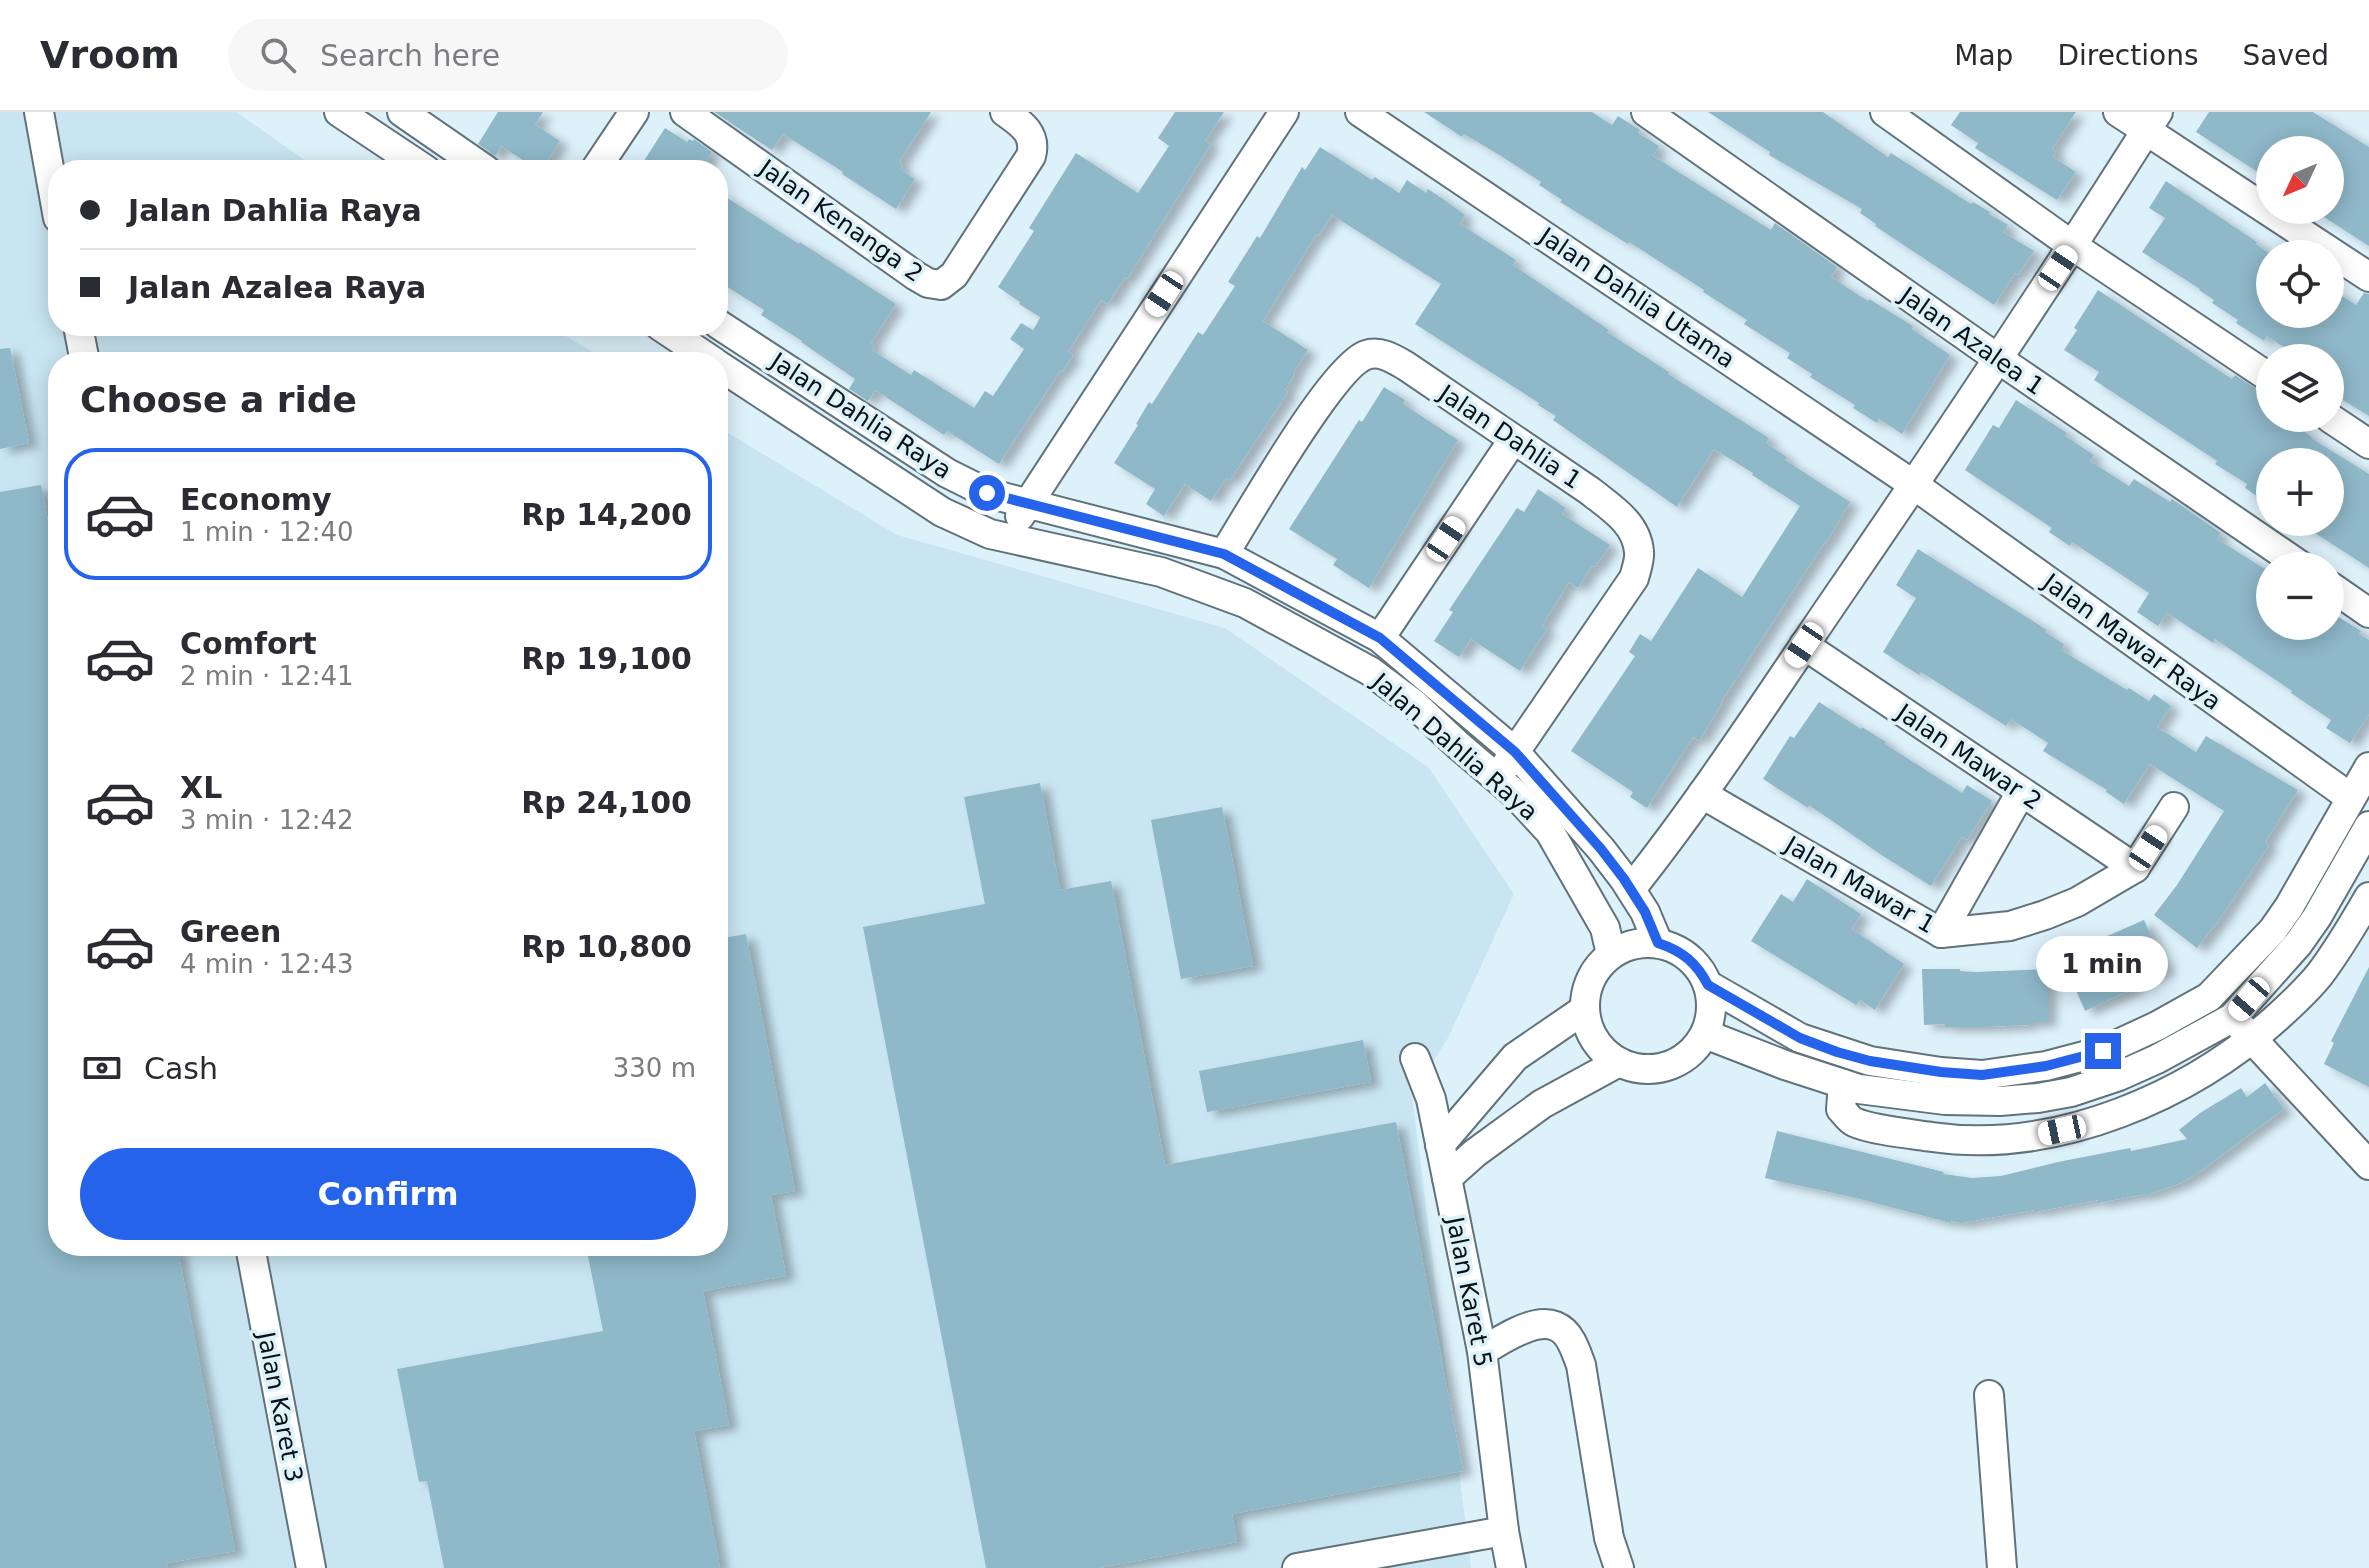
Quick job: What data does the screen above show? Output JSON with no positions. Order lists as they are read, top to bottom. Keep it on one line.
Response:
{"streets":{"street":["Jalan Kenanga 2","Jalan Dahlia Utama","Jalan Azalea 1","Jalan Dahlia Raya","Jalan Dahlia 1","Jalan Mawar Raya","Jalan Mawar 2","Jalan Mawar 1","Jalan Karet 5","Jalan Karet 3"]},"crossings":[["Jalan Dahlia Utama","Jalan Mawar Raya"],["Jalan Dahlia Raya","Jalan Dahlia 1"],["Jalan Mawar 2","Jalan Mawar 1"]],"north":"bottom left","page":{"header":"Vroom","search":"Search here","nav":["Map","Directions","Saved"],"map_buttons":["+","−"],"banner":["Jalan Dahlia Raya","Jalan Azalea Raya"],"heading":"Choose a ride","list":[{"name":"Economy","note":"1 min · 12:40","value":"Rp 14,200"},{"name":"Comfort","note":"2 min · 12:41","value":"Rp 19,100"},{"name":"XL","note":"3 min · 12:42","value":"Rp 24,100"},{"name":"Green","note":"4 min · 12:43","value":"Rp 10,800"}],"bubble":"1 min","pay":["Cash","330 m"],"buttons":"Confirm"}}
